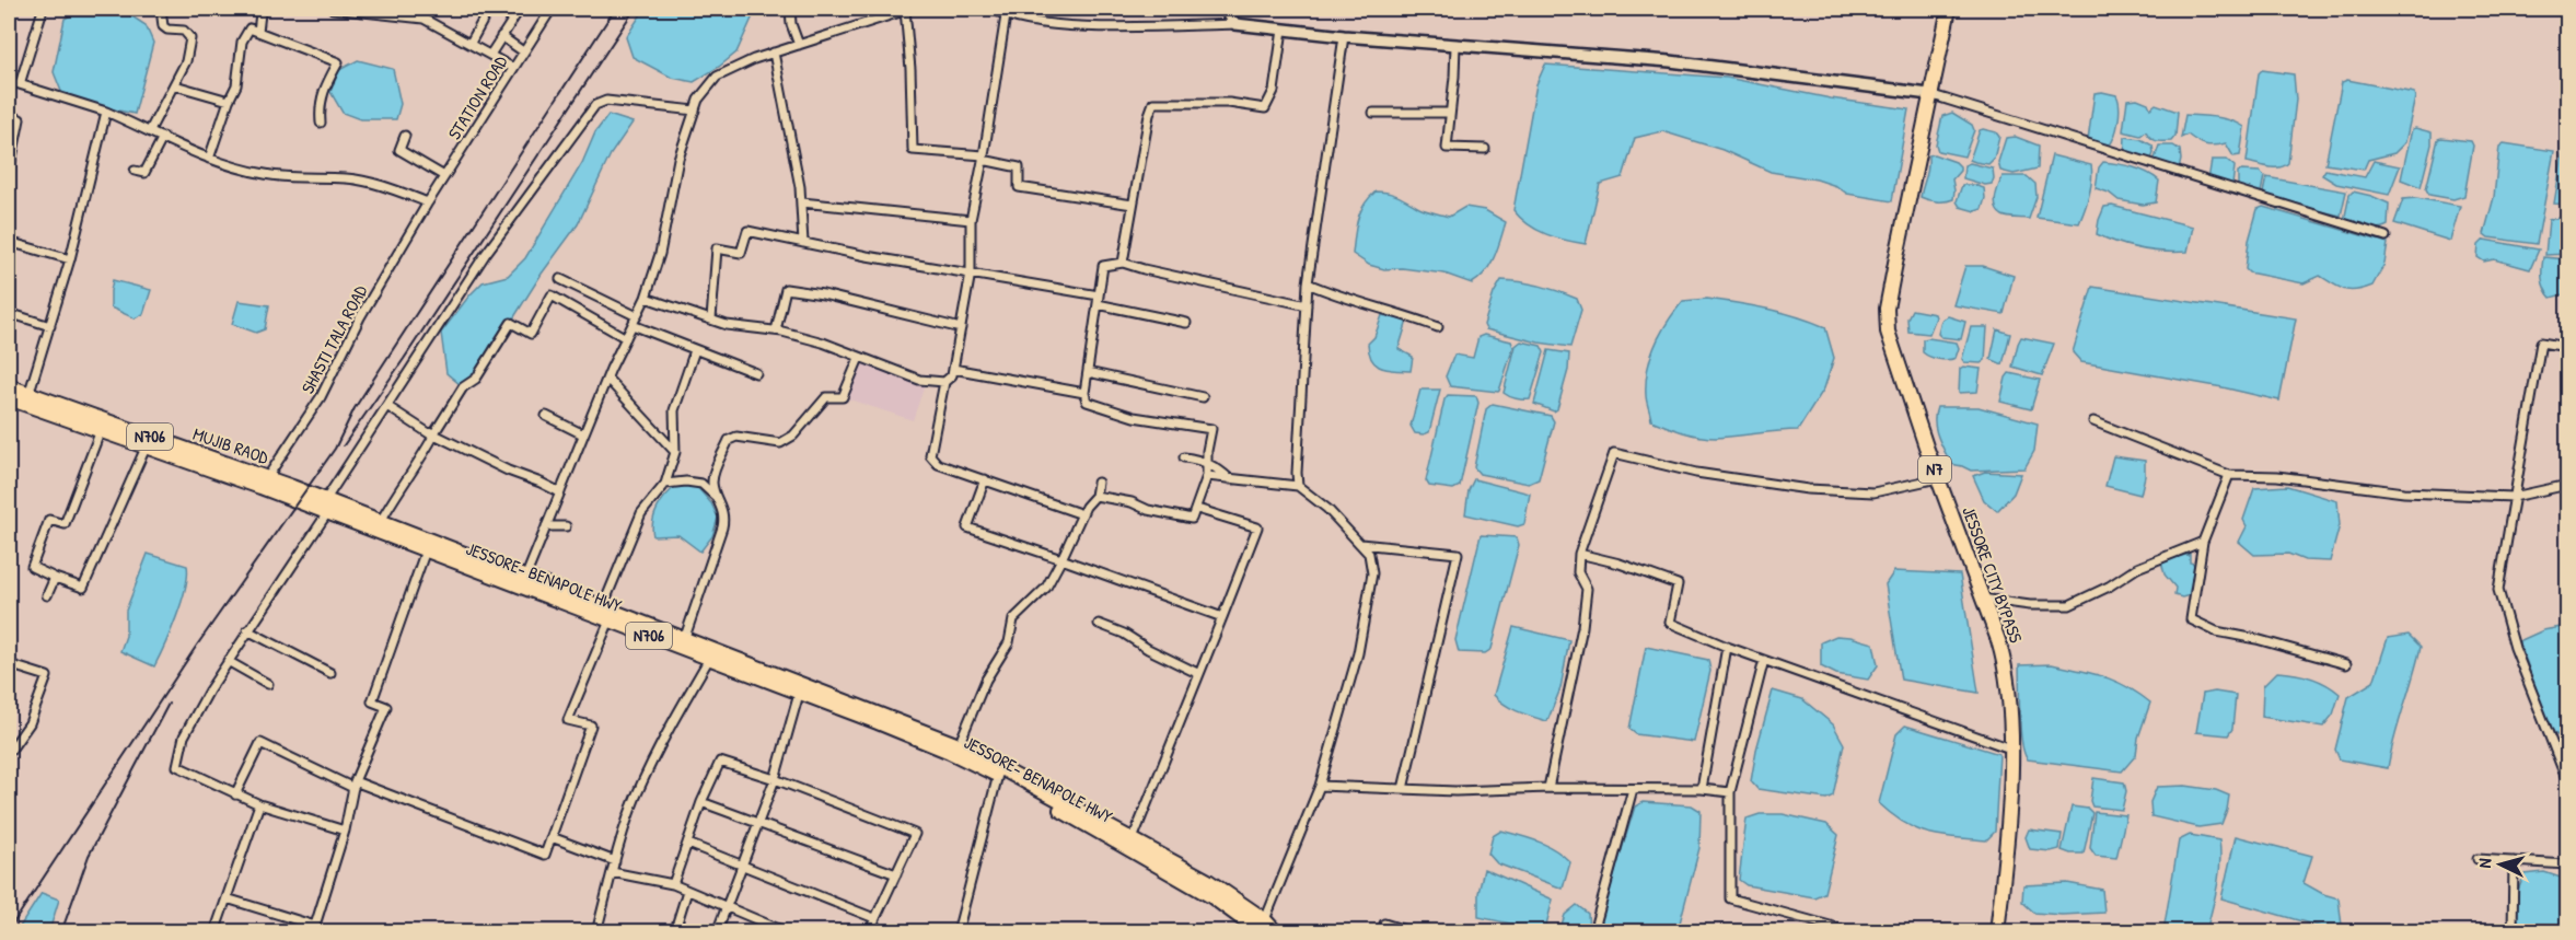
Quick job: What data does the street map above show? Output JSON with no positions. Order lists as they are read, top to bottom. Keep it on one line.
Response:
{"streets":{"highway":["N706","MUJIB RAOD","N7","JESSORE CITY BYPASS","JESSORE- BENAPOLE HWY"],"street":["STATION ROAD","SHASTI TALA ROAD"]},"crossings":[["STATION ROAD","SHASTI TALA ROAD"],["SHASTI TALA ROAD","MUJIB RAOD"],["SHASTI TALA ROAD","JESSORE- BENAPOLE HWY"],["N706","MUJIB RAOD"],["MUJIB RAOD","JESSORE- BENAPOLE HWY"]],"north":"left"}
